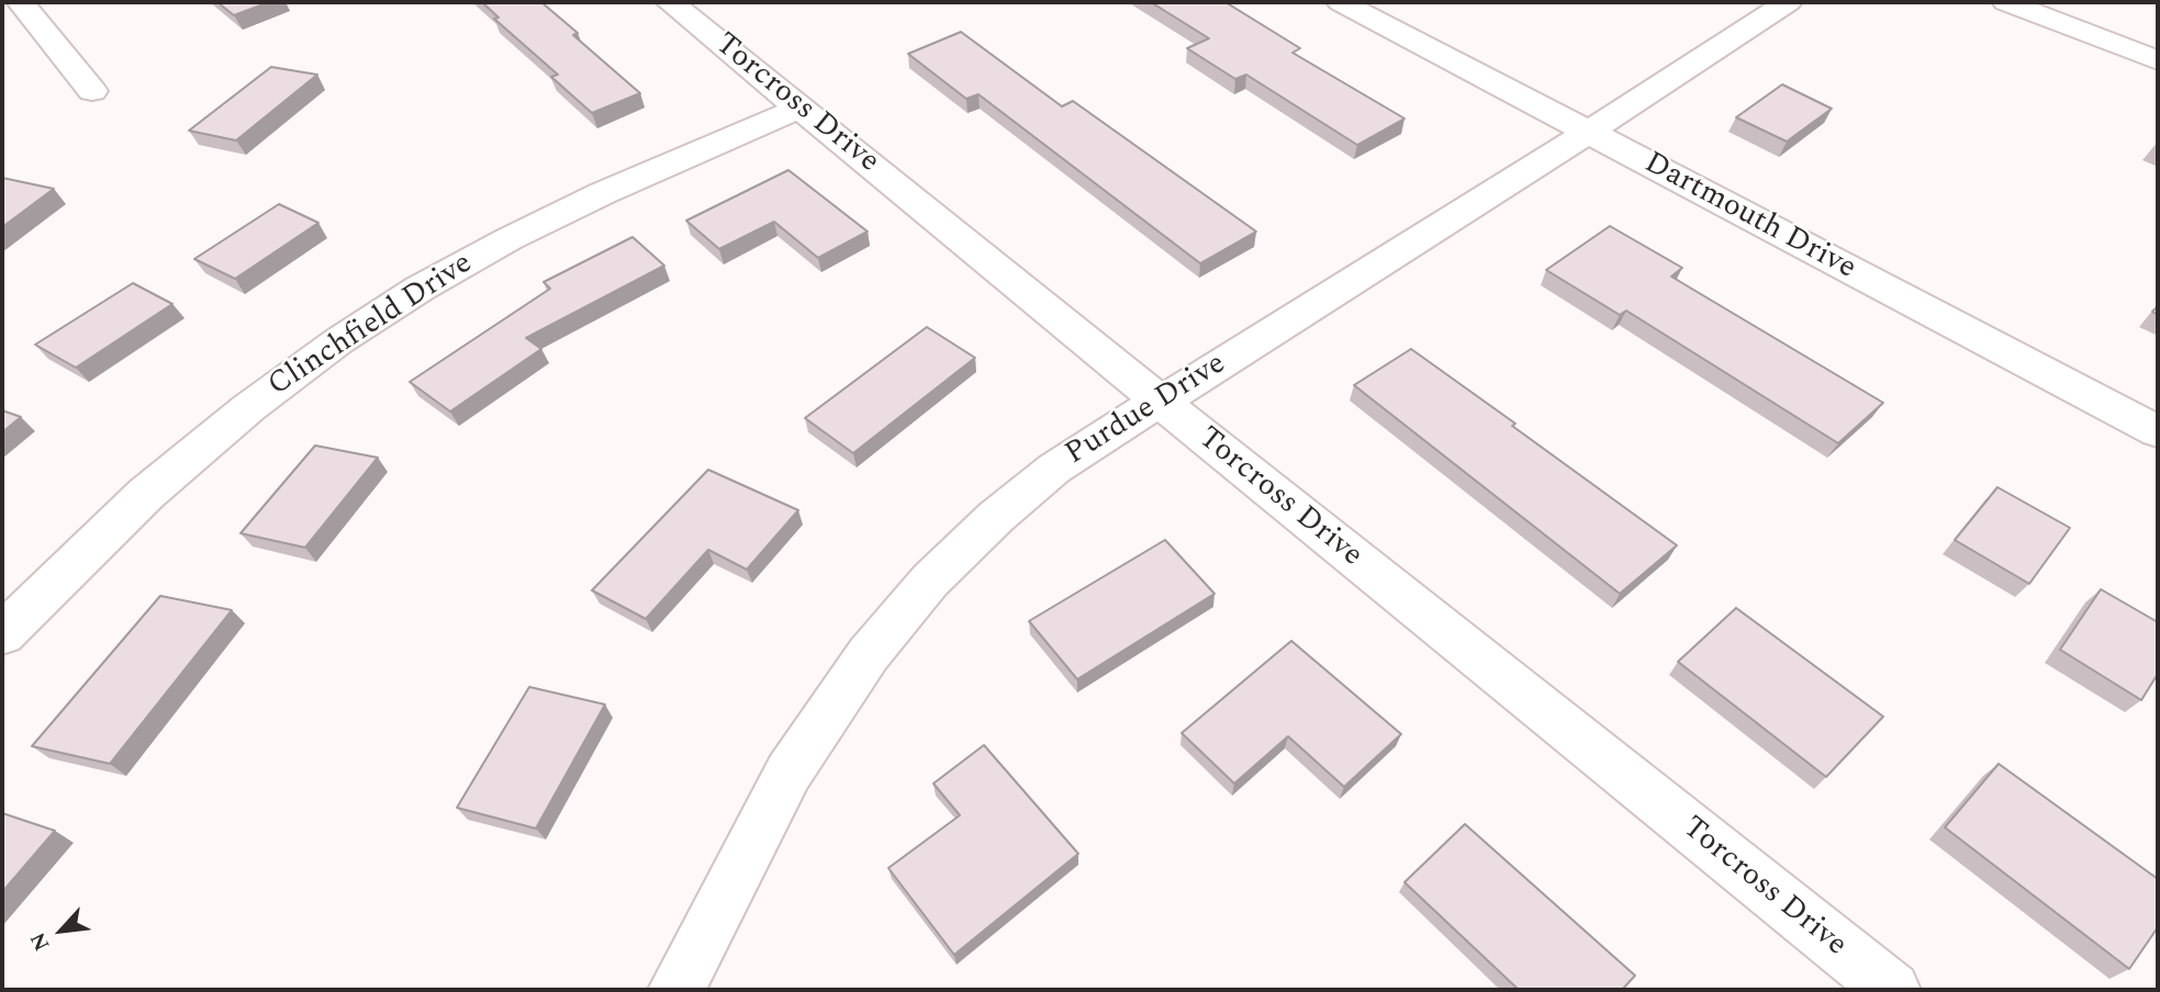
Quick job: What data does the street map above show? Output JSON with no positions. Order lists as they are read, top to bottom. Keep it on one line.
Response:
{"streets":{"street":["Torcross Drive","Dartmouth Drive","Clinchfield Drive","Purdue Drive"]},"crossings":[["Torcross Drive","Clinchfield Drive"],["Torcross Drive","Purdue Drive"],["Dartmouth Drive","Purdue Drive"]],"north":"bottom left"}
